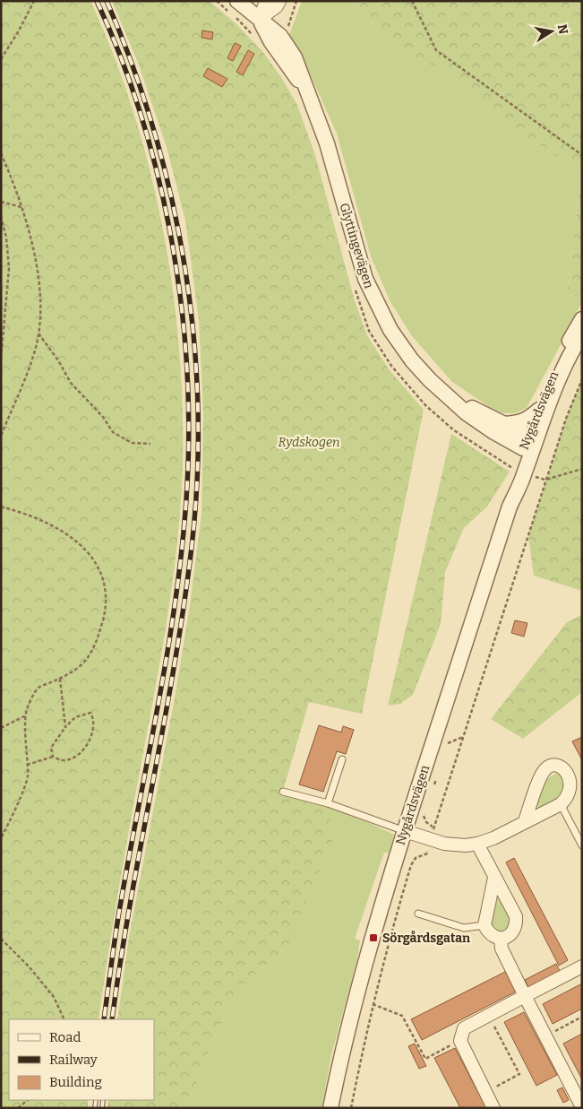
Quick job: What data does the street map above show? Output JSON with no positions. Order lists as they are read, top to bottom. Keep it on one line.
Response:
{"streets":{"street":["Glyttingevägen","Nygårdsvägen"]},"crossings":[["Glyttingevägen","Nygårdsvägen"]],"parks":["Rydskogen"],"places":{"transit":["Sörgårdsgatan"]},"legend":["Road","Railway","Building"],"north":"right"}
